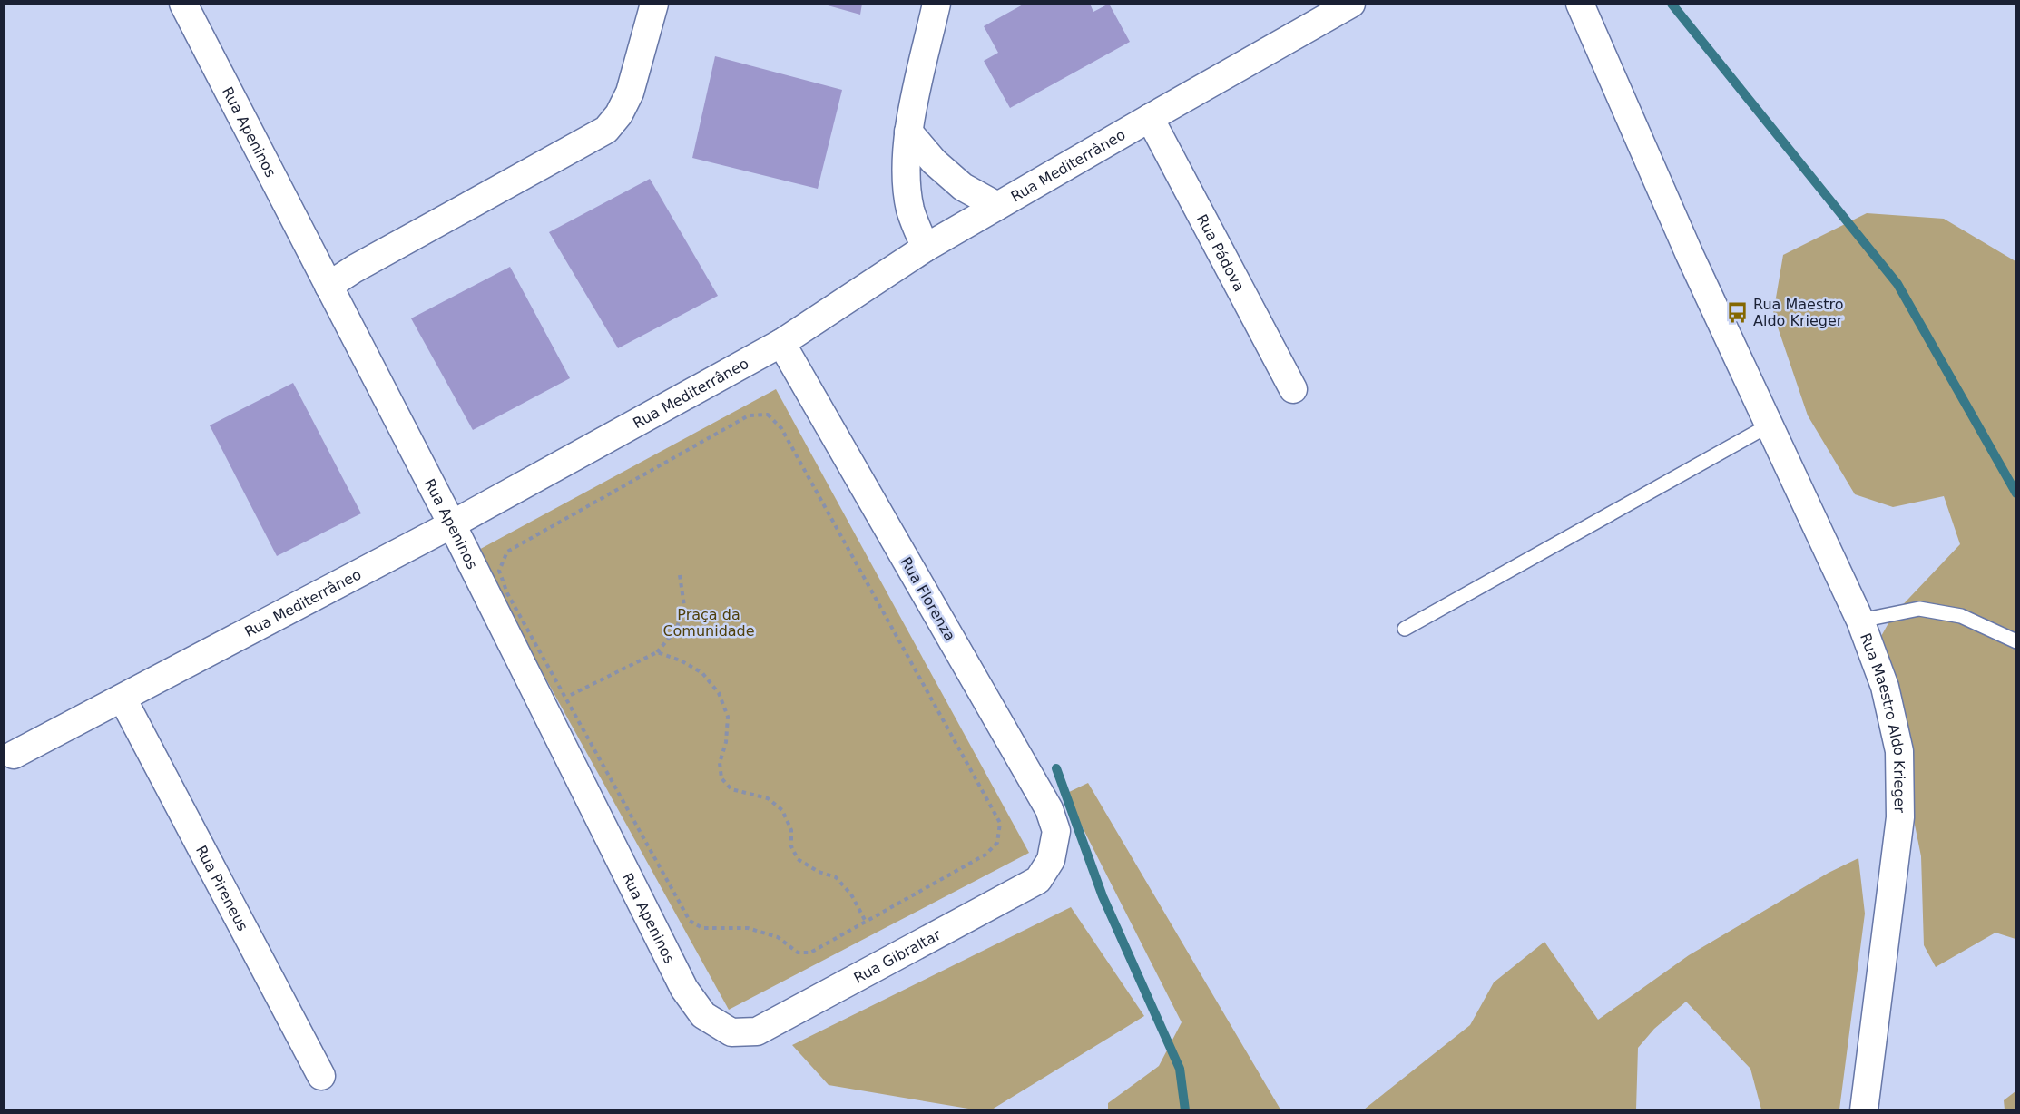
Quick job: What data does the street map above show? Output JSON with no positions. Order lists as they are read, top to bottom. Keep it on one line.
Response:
{"streets":{"street":["Rua Apeninos","Rua Mediterrâneo","Rua Pádova","Rua Florenza","Rua Maestro Aldo Krieger","Rua Pireneus","Rua Gibraltar"]},"crossings":[["Rua Apeninos","Rua Mediterrâneo"],["Rua Apeninos","Rua Gibraltar"],["Rua Mediterrâneo","Rua Pádova"],["Rua Mediterrâneo","Rua Florenza"],["Rua Mediterrâneo","Rua Pireneus"],["Rua Florenza","Rua Gibraltar"]],"parks":["Praça da Comunidade"],"places":{"bus stop":["Rua Maestro Aldo Krieger"]}}
